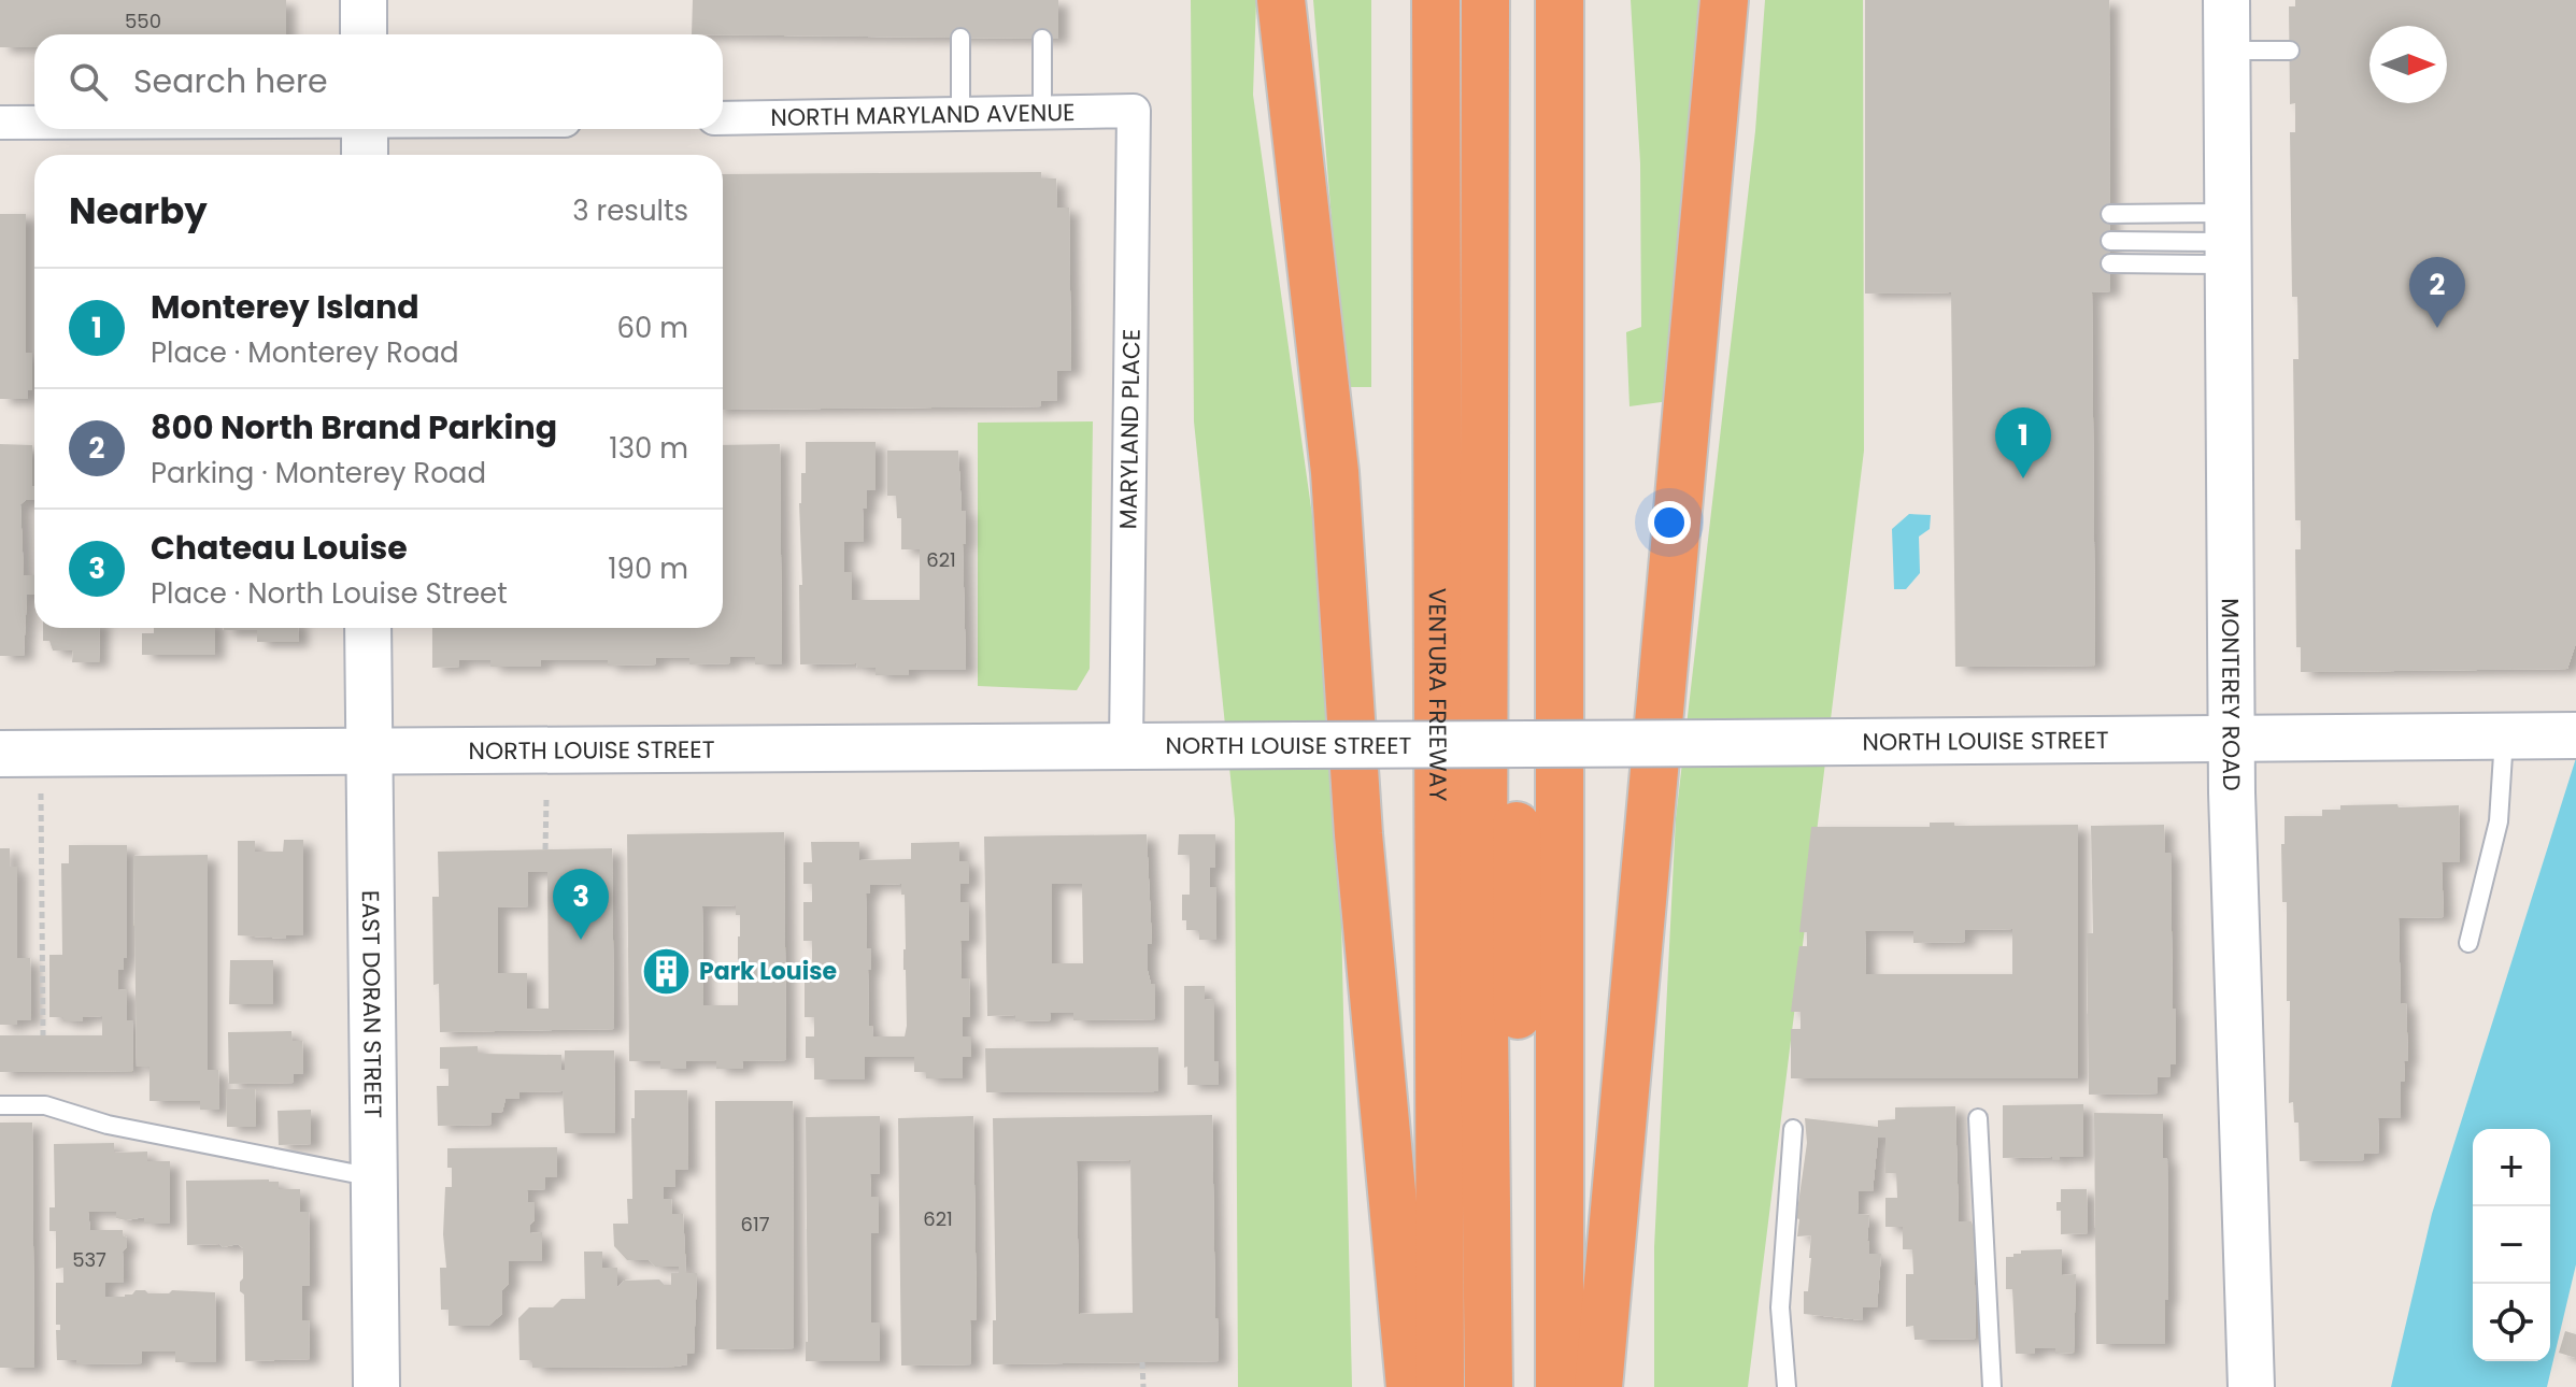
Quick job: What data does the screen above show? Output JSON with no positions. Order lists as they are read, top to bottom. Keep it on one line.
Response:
{"streets":{"highway":["VENTURA FREEWAY"],"street":["NORTH MARYLAND AVENUE","MARYLAND PLACE","MONTEREY ROAD","NORTH LOUISE STREET","EAST DORAN STREET"]},"crossings":[["NORTH MARYLAND AVENUE","MARYLAND PLACE"],["MARYLAND PLACE","NORTH LOUISE STREET"],["MONTEREY ROAD","NORTH LOUISE STREET"],["NORTH LOUISE STREET","EAST DORAN STREET"]],"places":{"building":["Park Louise"]},"house_numbers":["550","621","621","617","537"],"north":"right","page":{"search":"Search here","heading":["Nearby","3 results"],"pins":["2","1","3"],"list":[{"mark":"1","name":"Monterey Island","note":"Place · Monterey Road","value":"60 m"},{"mark":"2","name":"800 North Brand Parking","note":"Parking · Monterey Road","value":"130 m"},{"mark":"3","name":"Chateau Louise","note":"Place · North Louise Street","value":"190 m"}],"map_buttons":["+","−"]}}
